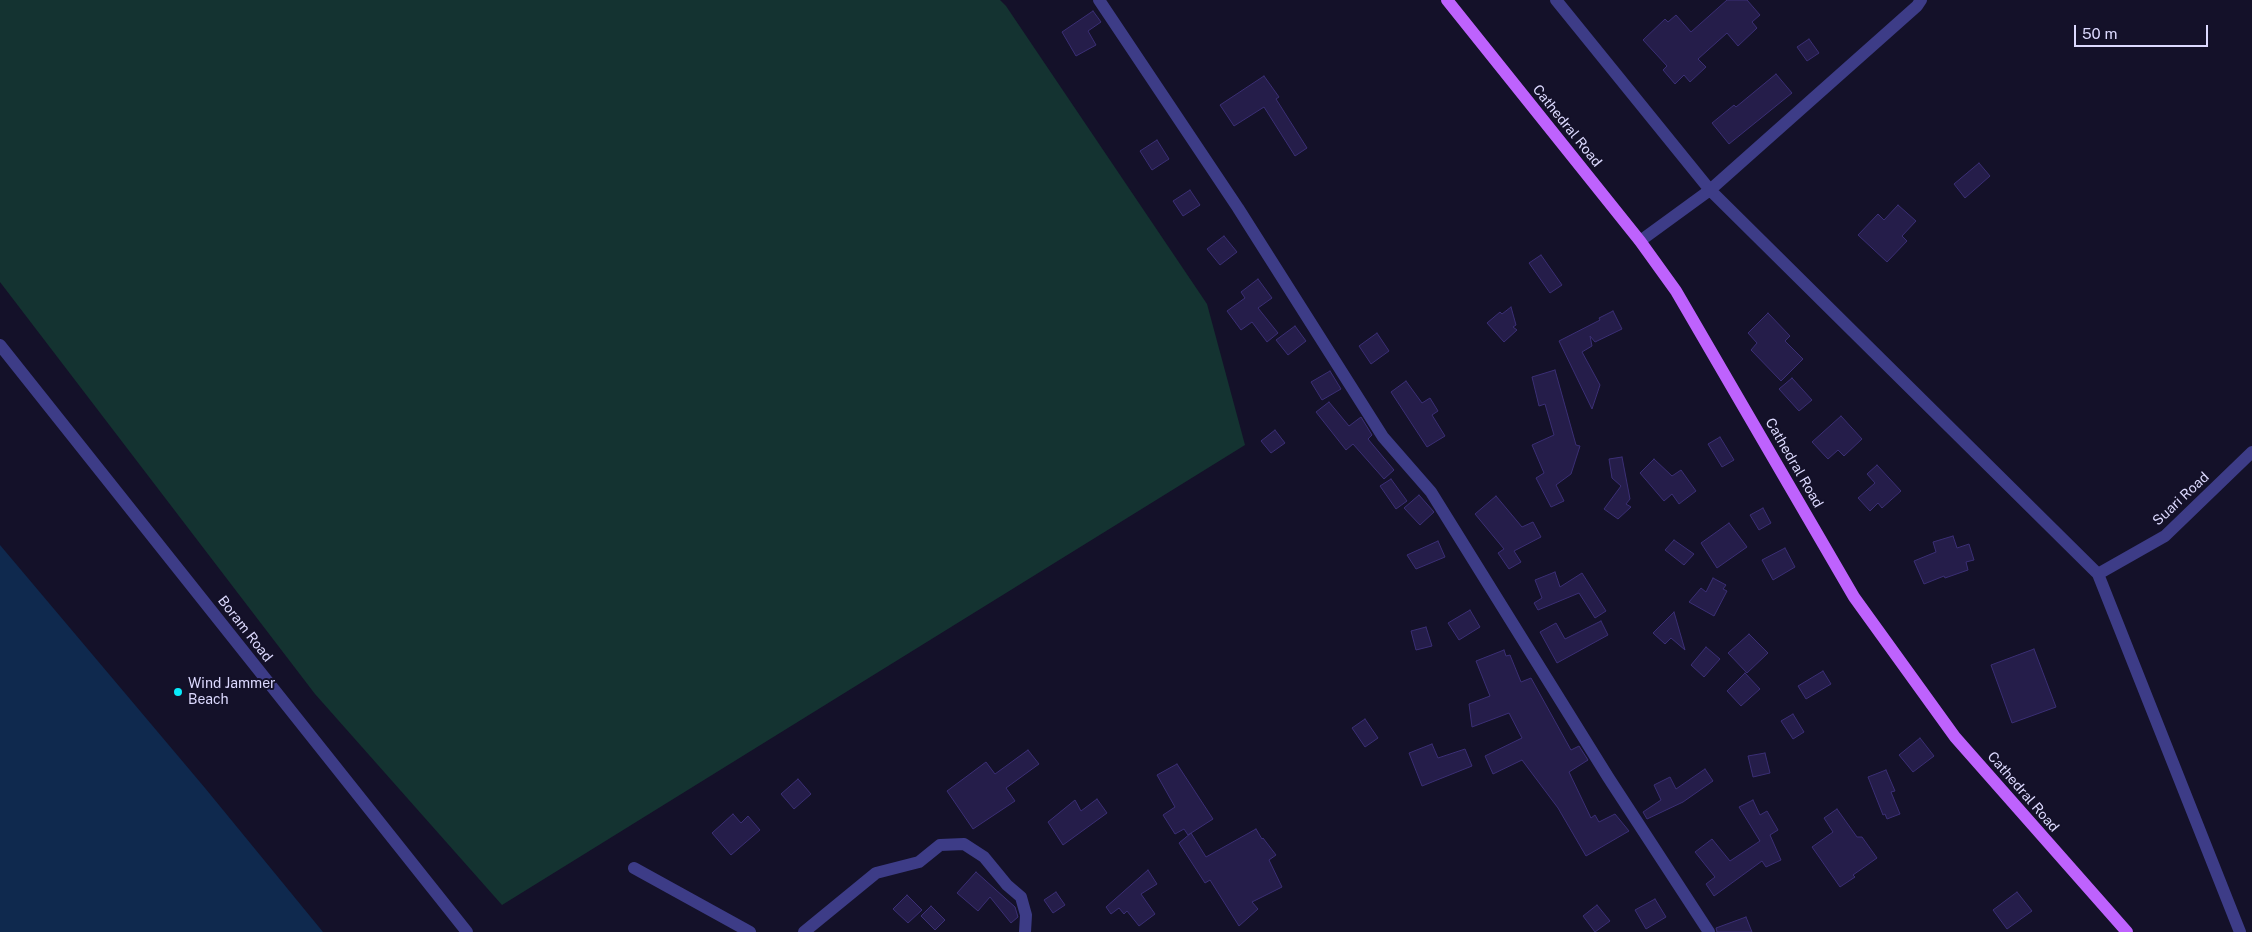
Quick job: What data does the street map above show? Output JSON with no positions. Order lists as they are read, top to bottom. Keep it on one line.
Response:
{"streets":{"main road":["Cathedral Road"],"street":["Suari Road","Boram Road"]},"places":["Wind Jammer Beach"],"scale_bar":"50 m"}
